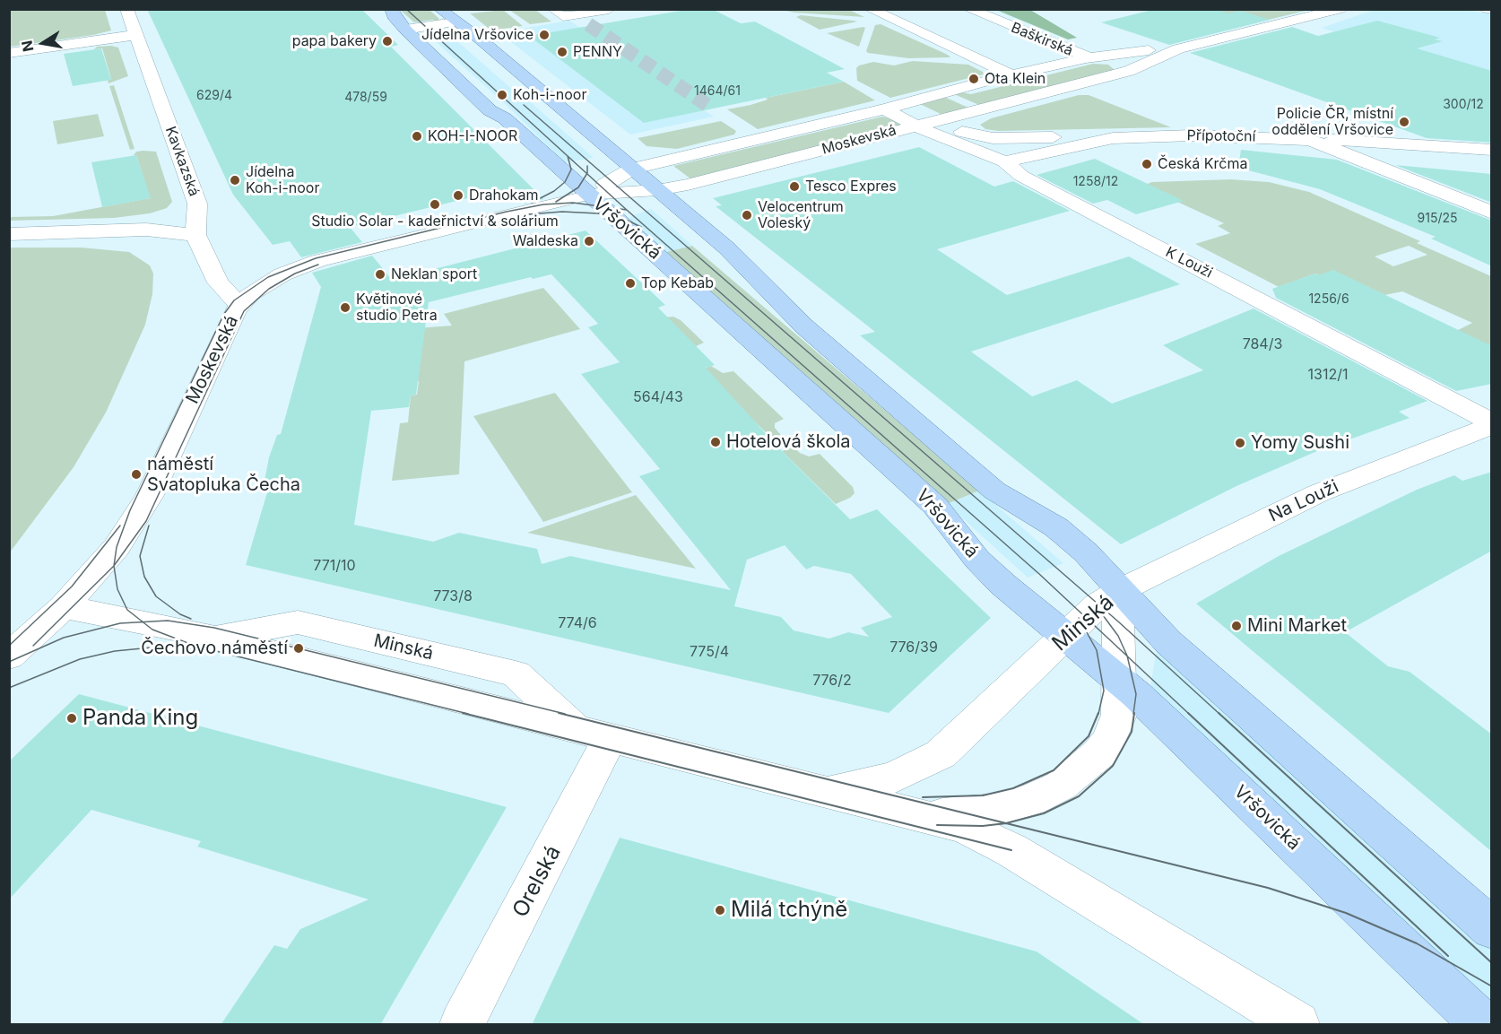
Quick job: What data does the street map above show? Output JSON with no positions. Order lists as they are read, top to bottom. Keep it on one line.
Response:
{"streets":{"main road":["Vršovická"],"street":["Baškirská","Přípotoční","Moskevská","Kavkazská","K Louži","Na Louži","Minská","Orelská"]},"crossings":[["Baškirská","Moskevská"],["Přípotoční","K Louži"],["Moskevská","Kavkazská"],["Moskevská","Vršovická"],["Moskevská","K Louži"],["Moskevská","Minská"],["Vršovická","Minská"],["K Louži","Na Louži"],["Na Louži","Minská"],["Minská","Orelská"]],"places":["Jídelna Vršovice","papa bakery","PENNY","Ota Klein","Koh-i-noor","Policie ČR, místní oddělení Vršovice","KOH-I-NOOR","Česká Krčma","Jídelna Koh-i-noor","Tesco Expres","Drahokam","Studio Solar - kadeřnictví & solárium","Velocentrum Voleský","Waldeska","Neklan sport","Top Kebab","Květinové studio Petra","Hotelová škola","Yomy Sushi","náměstí Svatopluka Čecha","Mini Market","Čechovo náměstí","Panda King","Milá tchýně"],"house_numbers":["1464/61","629/4","478/59","300/12","1258/12","915/25","1256/6","784/3","1312/1","564/43","771/10","773/8","774/6","776/39","775/4","776/2"],"north":"left"}
